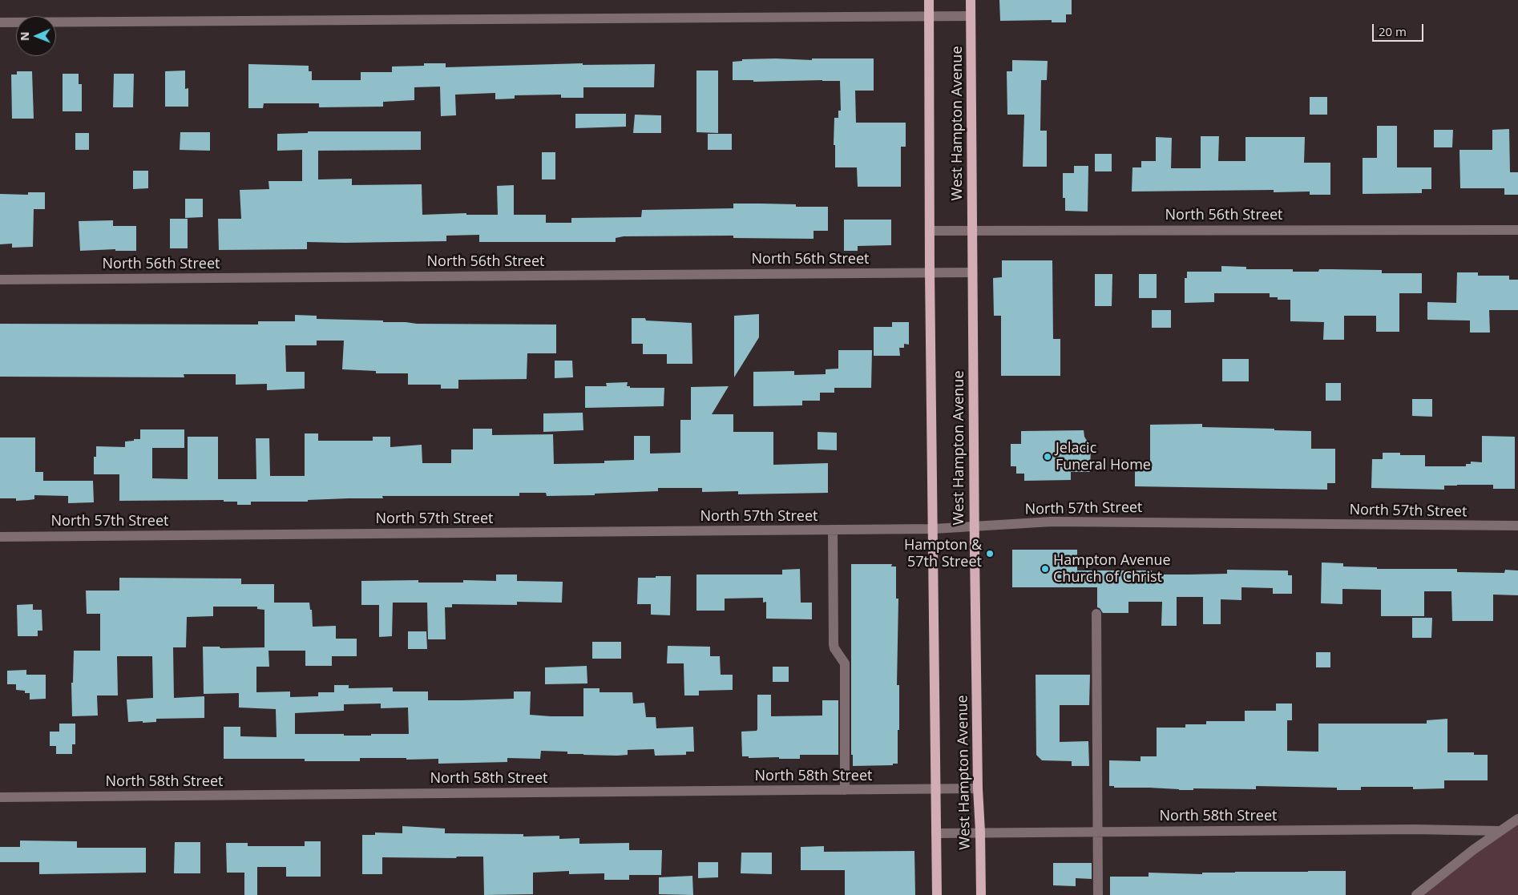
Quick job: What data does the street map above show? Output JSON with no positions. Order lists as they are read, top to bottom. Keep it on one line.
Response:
{"streets":{"main road":["West Hampton Avenue"],"street":["North 56th Street","North 57th Street","North 58th Street"]},"crossings":[["West Hampton Avenue","North 56th Street"],["West Hampton Avenue","North 57th Street"],["West Hampton Avenue","North 58th Street"]],"places":["Jelacic Funeral Home","Hampton & 57th Street","Hampton Avenue Church of Christ"],"scale_bar":"20 m","north":"left"}
